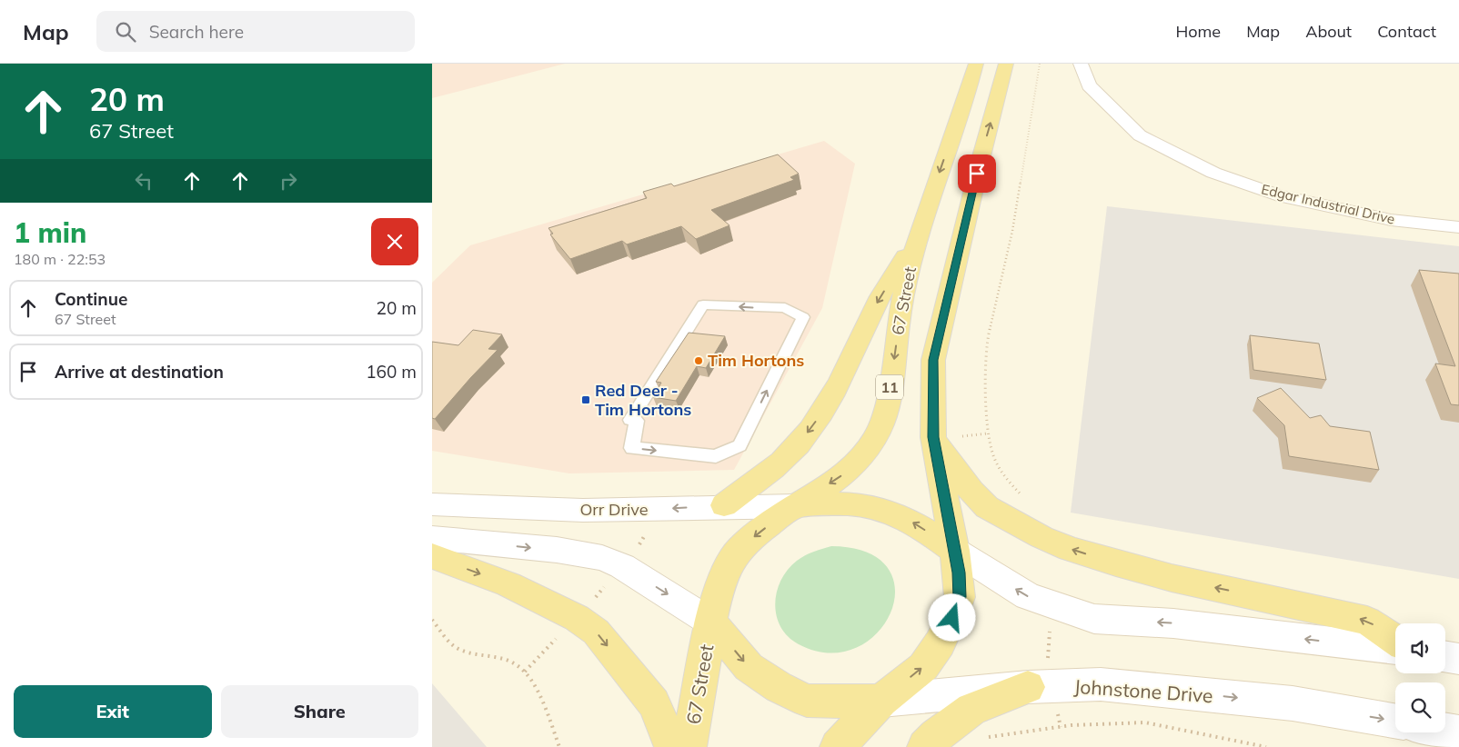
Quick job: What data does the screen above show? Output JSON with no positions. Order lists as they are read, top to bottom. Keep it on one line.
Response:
{"streets":{"main road":["67 Street","11"],"street":["Edgar Industrial Drive","Orr Drive","Johnstone Drive"]},"crossings":[["67 Street","Orr Drive"]],"places":{"other":["Tim Hortons"],"transit":["Red Deer - Tim Hortons"]},"page":{"header":"Map","search":"Search here","nav":["Home","Map","About","Contact"],"turn":["20 m","67 Street"],"heading":["1 min","180 m · 22:53"],"list":[{"name":"Continue","note":"67 Street","value":"20 m"},{"name":"Arrive at destination","value":"160 m"}],"buttons":["Exit","Share"]}}
